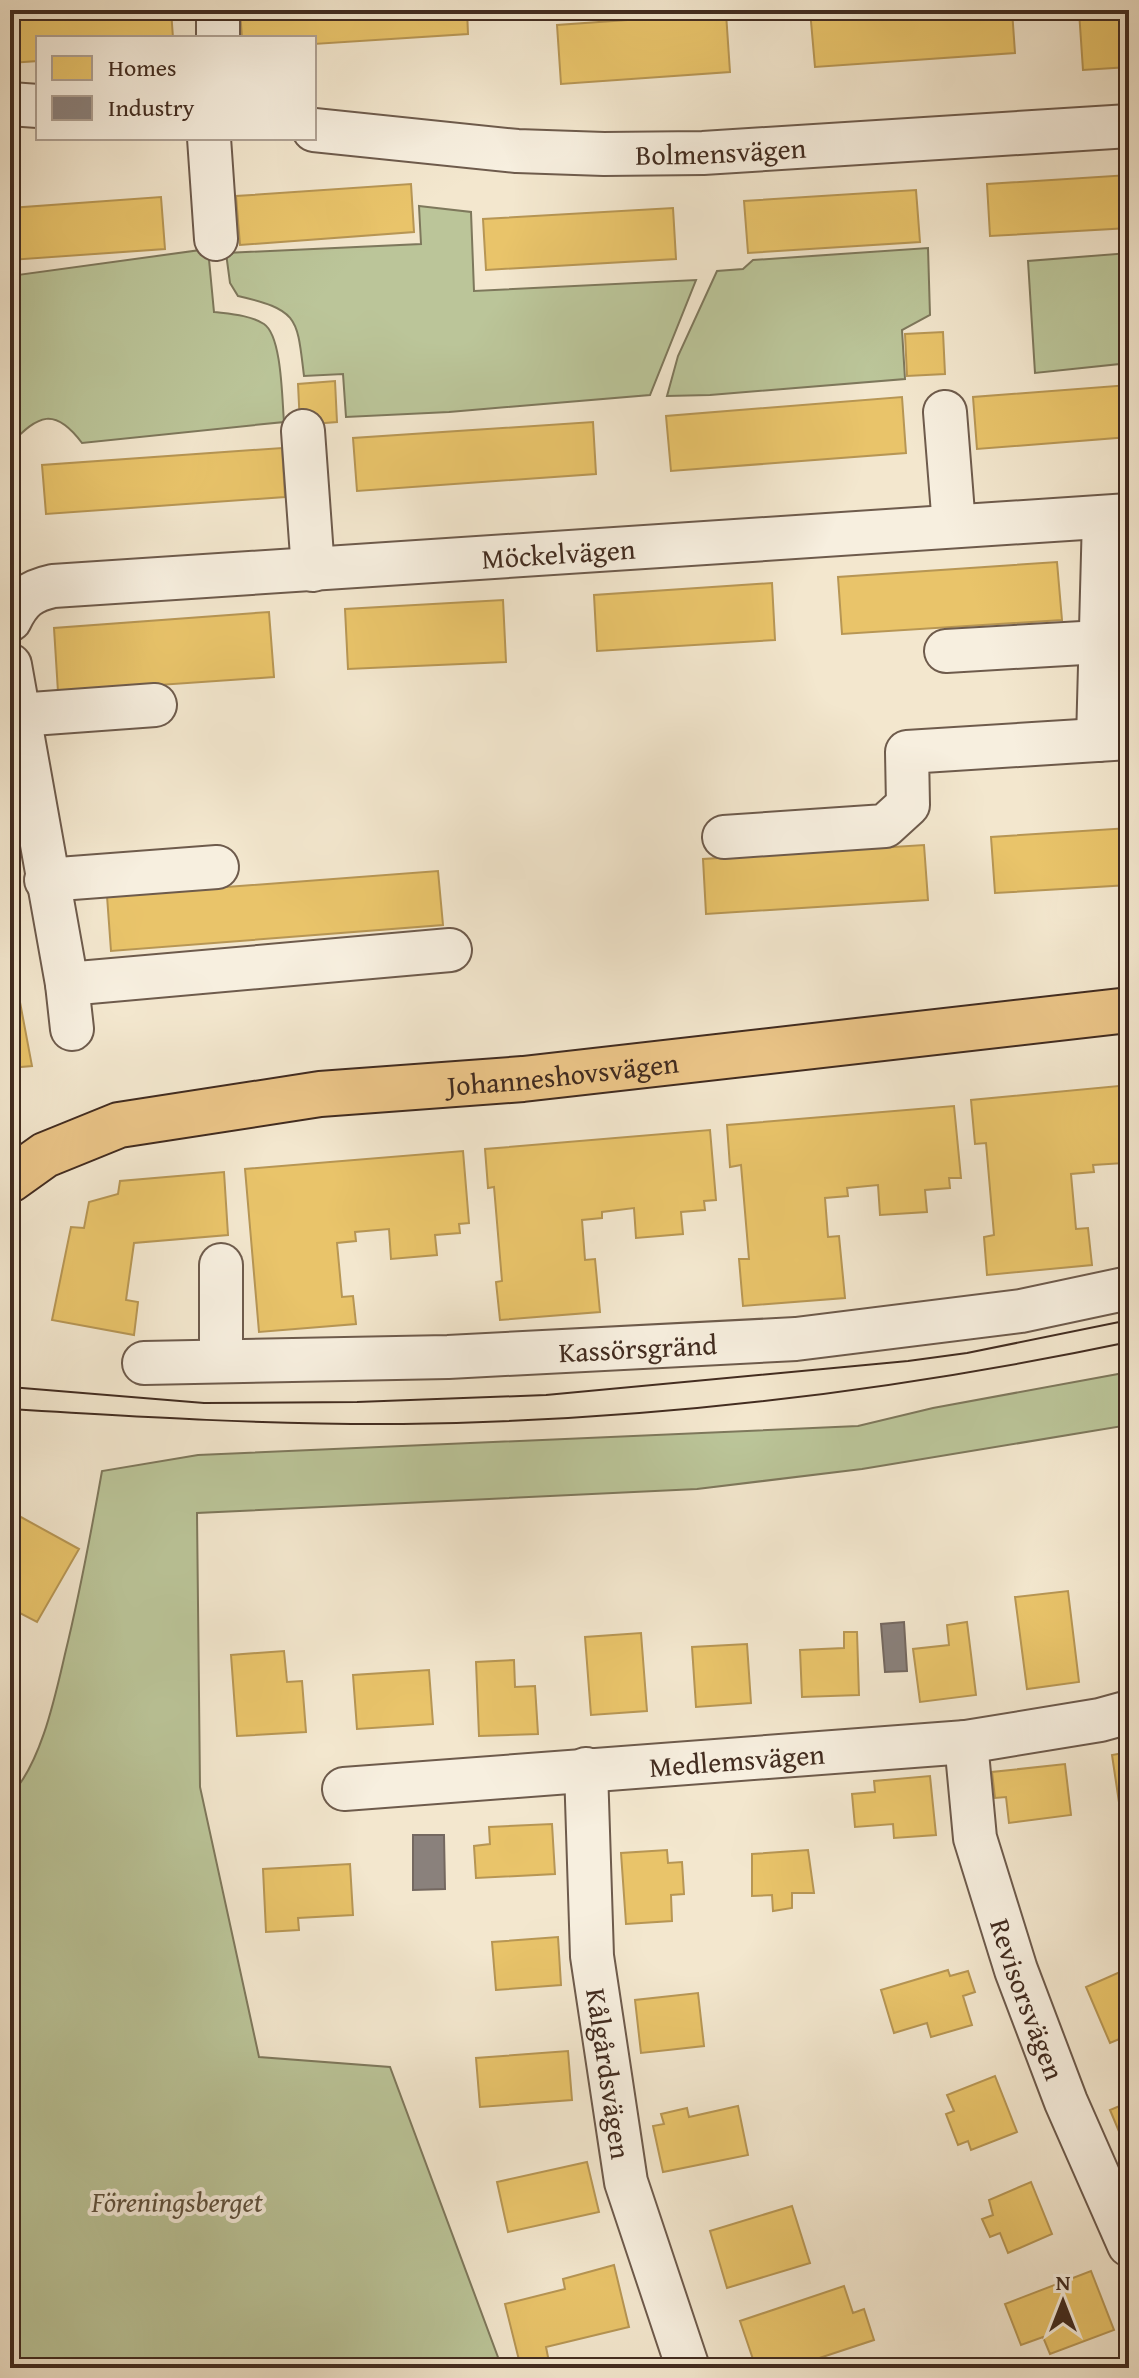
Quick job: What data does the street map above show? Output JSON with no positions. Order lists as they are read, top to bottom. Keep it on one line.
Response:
{"streets":{"main road":["Johanneshovsvägen"],"street":["Bolmensvägen","Möckelvägen","Kassörsgränd","Medlemsvägen","Revisorsvägen","Kålgårdsvägen"]},"crossings":[["Medlemsvägen","Revisorsvägen"],["Medlemsvägen","Kålgårdsvägen"]],"parks":["Föreningsberget"],"legend":["Homes","Industry"],"north":"top"}
